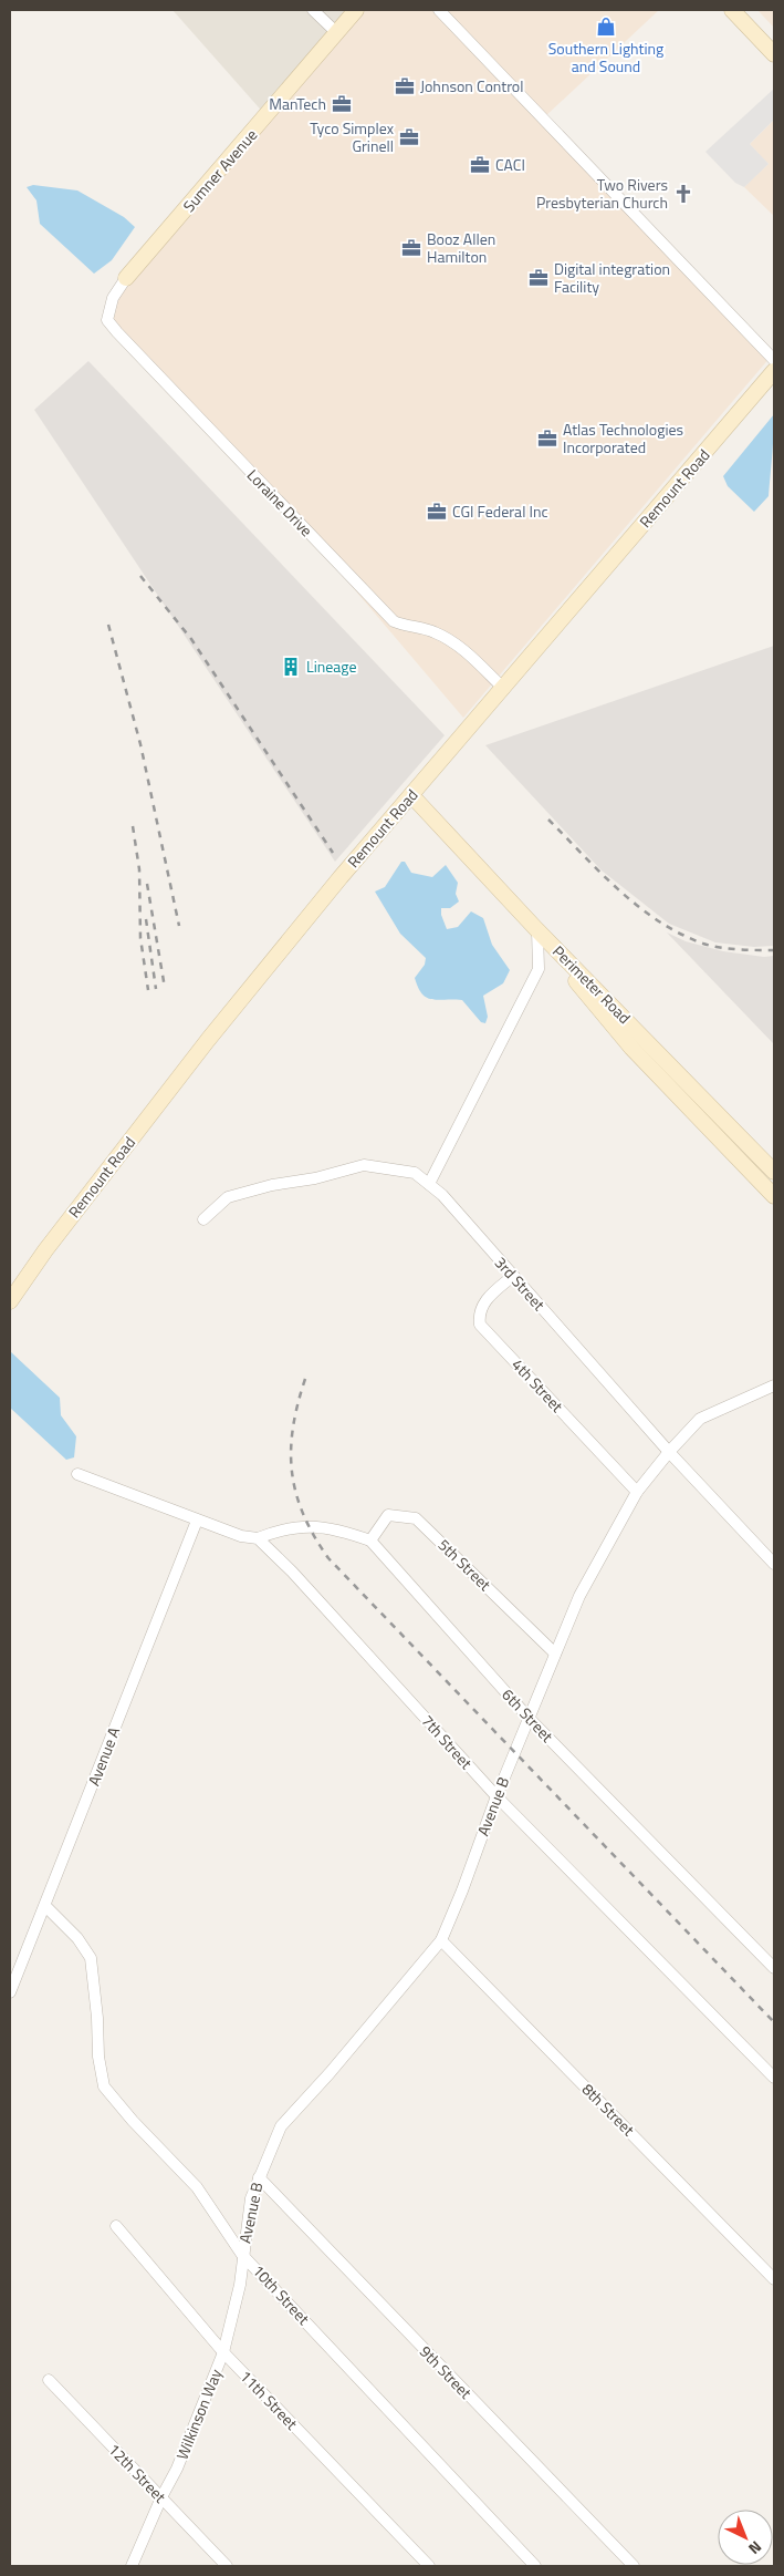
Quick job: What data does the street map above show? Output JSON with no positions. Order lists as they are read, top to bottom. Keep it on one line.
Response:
{"streets":{"main road":["Sumner Avenue","Remount Road","Perimeter Road"],"street":["Loraine Drive","3rd Street","4th Street","5th Street","6th Street","7th Street","Avenue A","Avenue B","8th Street","10th Street","9th Street","11th Street","Wilkinson Way","12th Street"]},"crossings":[["Sumner Avenue","Loraine Drive"],["Remount Road","Loraine Drive"],["Remount Road","Perimeter Road"],["3rd Street","4th Street"],["3rd Street","Avenue B"],["4th Street","Avenue B"],["5th Street","6th Street"],["5th Street","Avenue B"],["6th Street","7th Street"],["6th Street","Avenue B"],["7th Street","Avenue B"],["Avenue A","10th Street"],["Avenue B","8th Street"],["Avenue B","10th Street"],["Avenue B","9th Street"],["Avenue B","Wilkinson Way"],["10th Street","Wilkinson Way"],["11th Street","Wilkinson Way"],["Wilkinson Way","12th Street"]],"places":{"shop":["Southern Lighting and Sound"],"office":["Johnson Control","ManTech","Tyco Simplex Grinell","CACI","Booz Allen Hamilton","Digital integration Facility","Atlas Technologies Incorporated","CGI Federal Inc"],"church":["Two Rivers Presbyterian Church"],"building":["Lineage"]},"north":"bottom right"}
